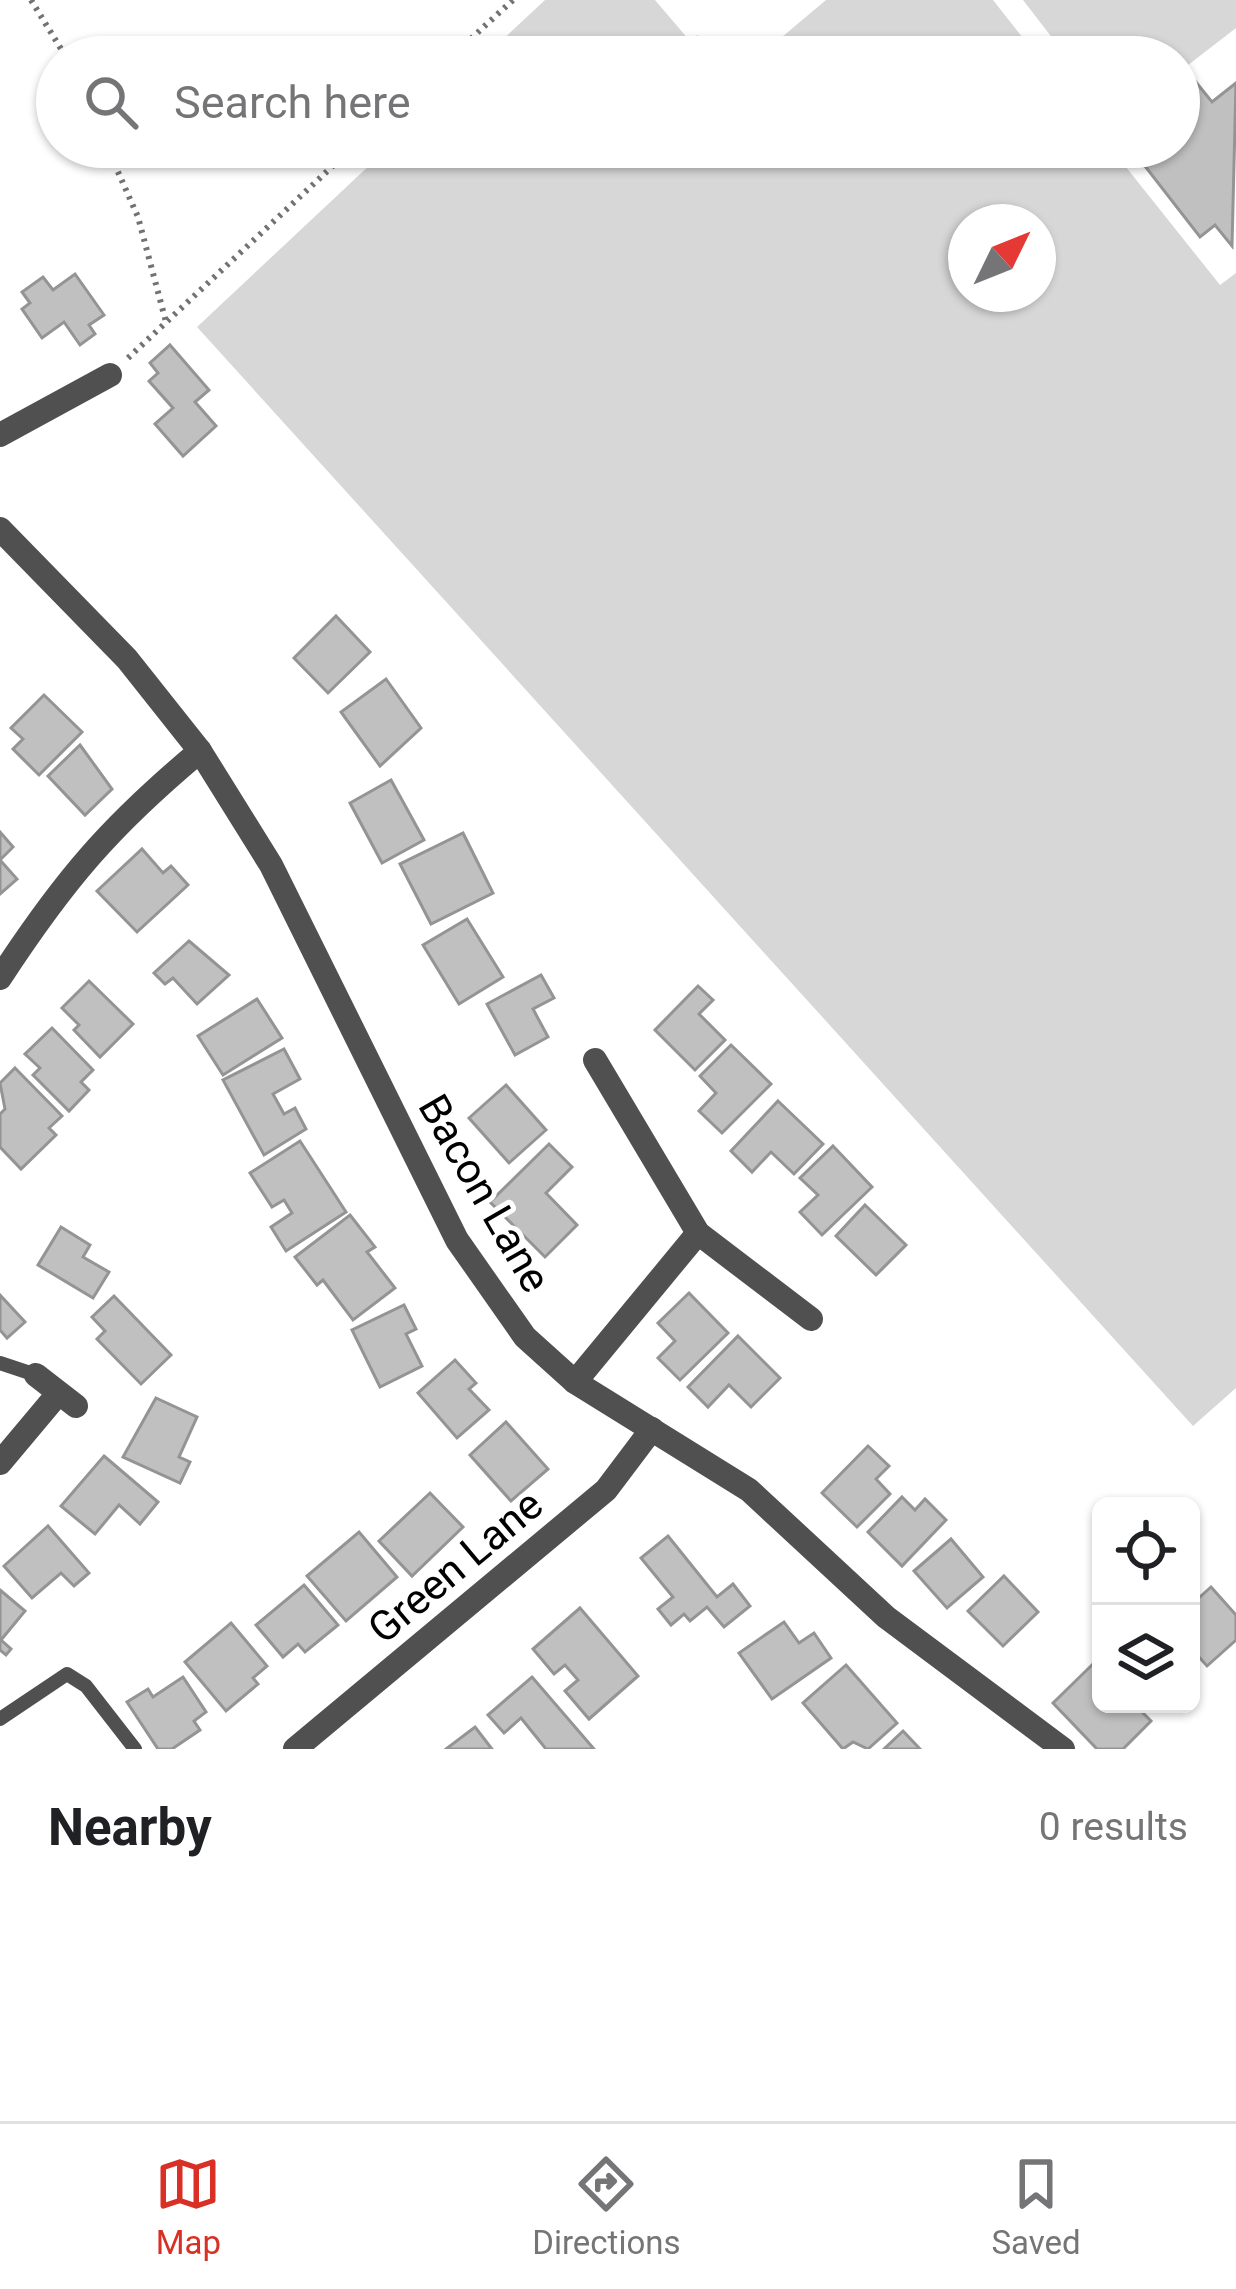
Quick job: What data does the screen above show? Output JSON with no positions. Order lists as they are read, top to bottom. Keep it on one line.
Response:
{"streets":{"street":["Bacon Lane","Green Lane"]},"crossings":[["Bacon Lane","Green Lane"]],"north":"top right","page":{"search":"Search here","heading":["Nearby","0 results"],"nav":["Map","Directions","Saved"]}}
